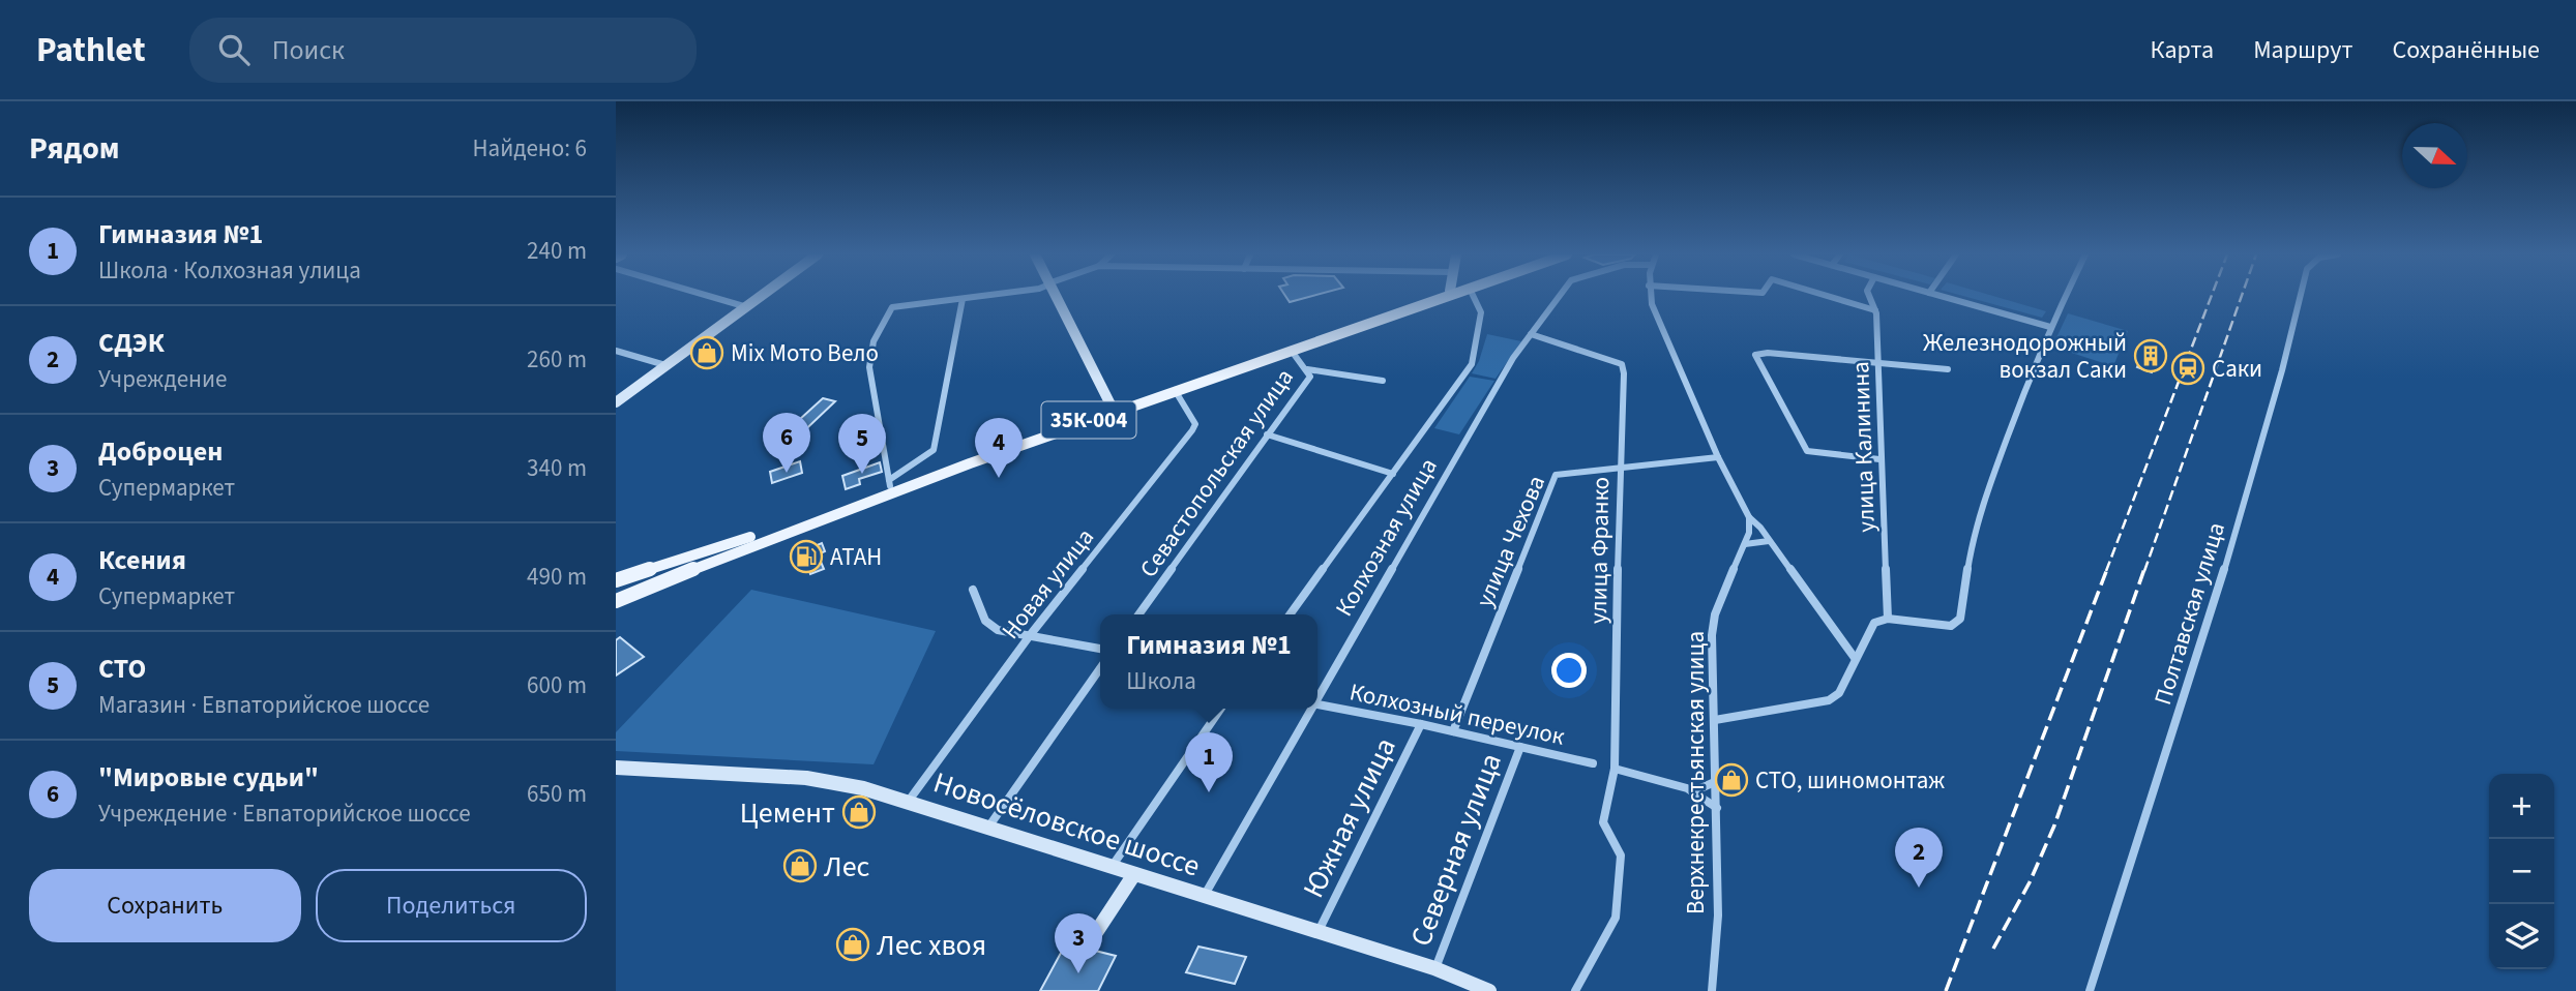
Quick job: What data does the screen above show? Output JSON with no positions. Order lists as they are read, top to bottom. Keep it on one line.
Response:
{"streets":{"main road":["35К-004","Новосёловское шоссе"],"street":["улица Калинина","Севастопольская улица","Колхозная улица","улица Чехова","улица Франко","Новая улица","Полтавская улица","Колхозный переулок","Верхнекрестьянская улица","Южная улица","Северная улица"]},"crossings":[["35К-004","Севастопольская улица"],["35К-004","Новая улица"],["Колхозная улица","улица Франко"],["Колхозная улица","Новосёловское шоссе"],["улица Чехова","улица Франко"],["улица Чехова","Колхозный переулок"],["Новая улица","Новосёловское шоссе"],["Колхозный переулок","Южная улица"],["Колхозный переулок","Северная улица"],["Южная улица","Новосёловское шоссе"],["Новосёловское шоссе","Северная улица"]],"places":{"shop":["Mix Мото Вело","СТО, шиномонтаж","Цемент","Лес","Лес хвоя"],"building":["Железнодорожный вокзал Саки"],"station":["Саки"],"fuel station":["АТАН"]},"north":"right","page":{"header":"Pathlet","search":"Поиск","nav":["Карта","Маршрут","Сохранённые"],"heading":["Рядом","Найдено: 6"],"list":[{"mark":"1","name":"Гимназия №1","note":"Школа · Колхозная улица","value":"240 m"},{"mark":"2","name":"СДЭК","note":"Учреждение","value":"260 m"},{"mark":"3","name":"Доброцен","note":"Супермаркет","value":"340 m"},{"mark":"4","name":"Ксения","note":"Супермаркет","value":"490 m"},{"mark":"5","name":"СТО","note":"Магазин · Евпаторийское шоссе","value":"600 m"},{"mark":"6","name":"\"Мировые судьи\"","note":"Учреждение · Евпаторийское шоссе","value":"650 m"}],"pins":["6","5","4","1","2","3"],"popup":["Гимназия №1","Школа"],"map_buttons":["+","−"],"buttons":["Сохранить","Поделиться"]}}
